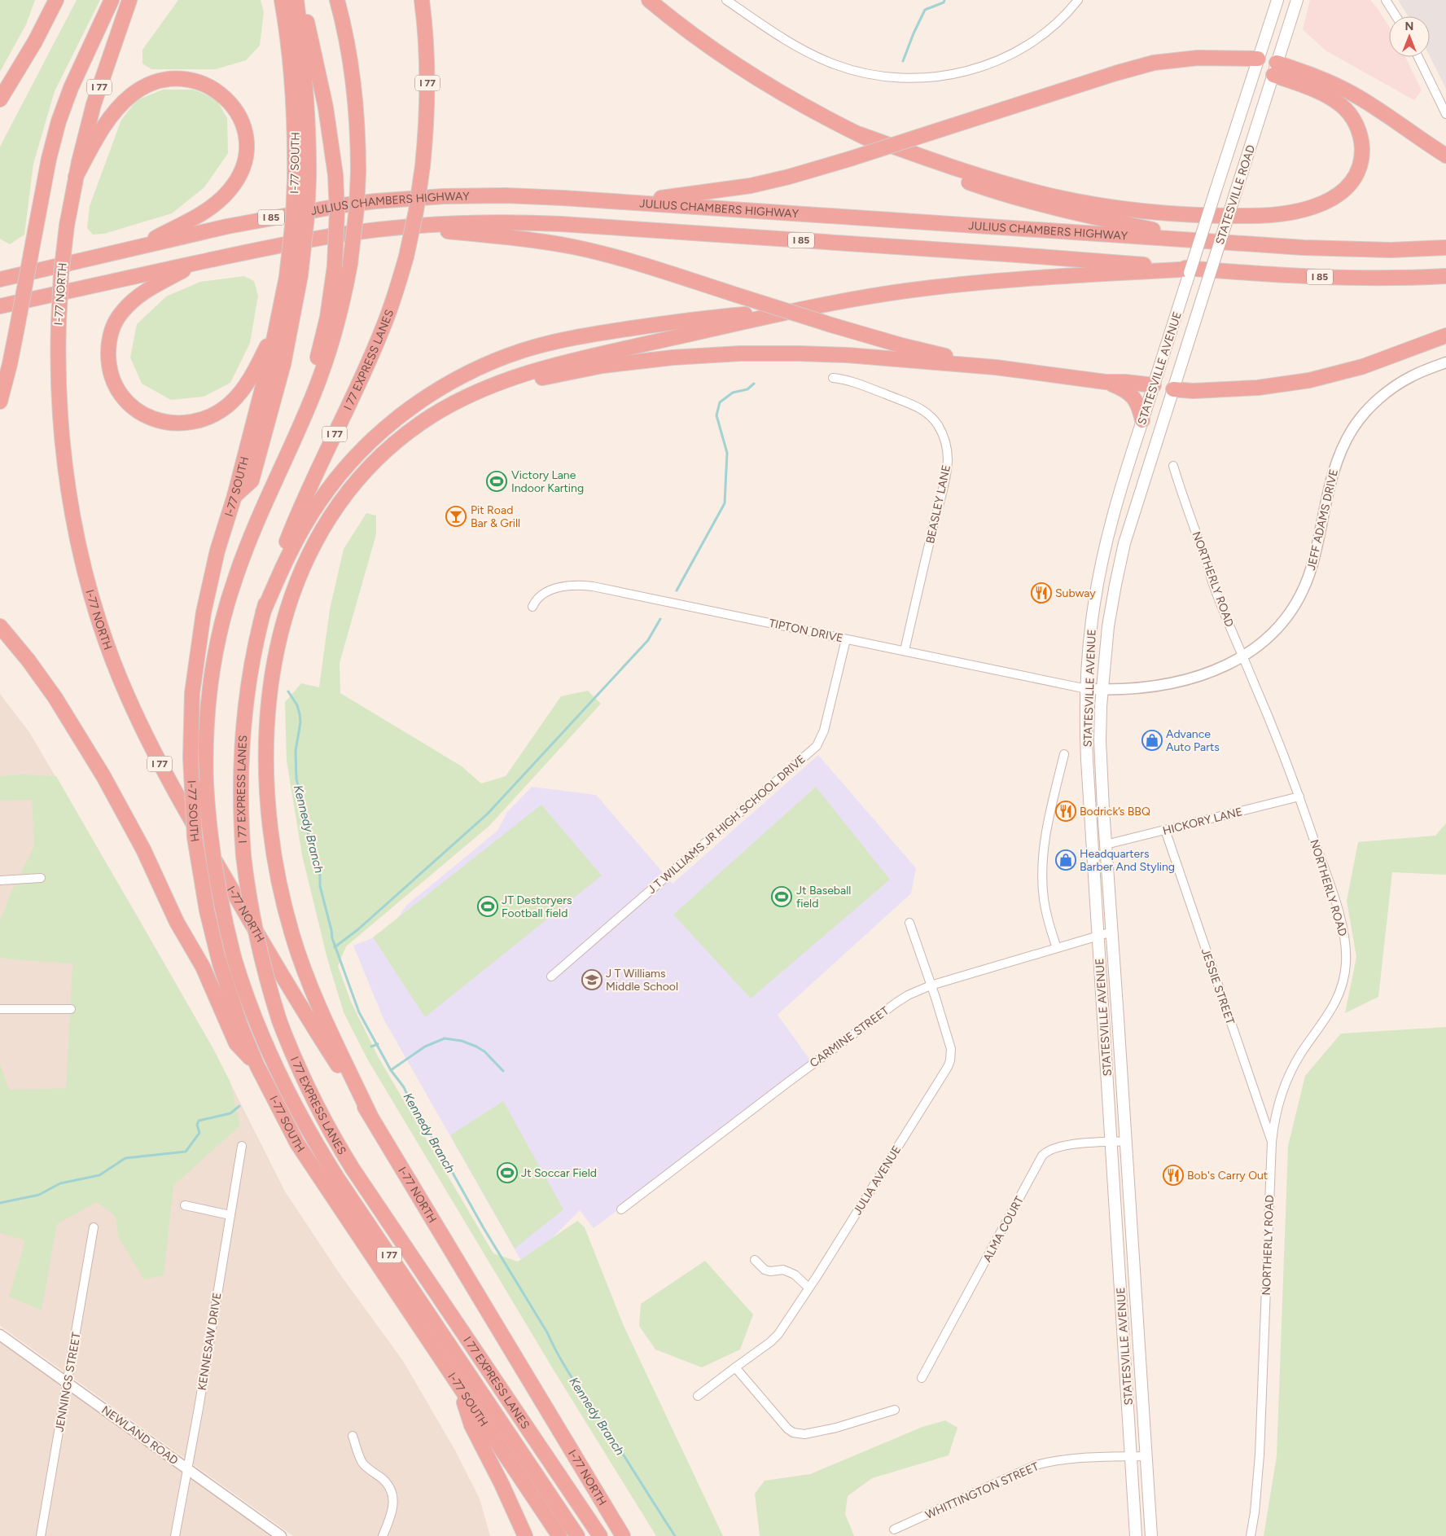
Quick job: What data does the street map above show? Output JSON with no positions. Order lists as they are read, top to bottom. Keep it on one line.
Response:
{"streets":{"highway":["I 77","I-77 SOUTH","JULIUS CHAMBERS HIGHWAY","I 85","I-77 NORTH","I 77 EXPRESS LANES"],"main road":["STATESVILLE ROAD","STATESVILLE AVENUE"],"street":["BEASLEY LANE","JEFF ADAMS DRIVE","NORTHERLY ROAD","TIPTON DRIVE","HICKORY LANE","J T WILLIAMS JR HIGH SCHOOL DRIVE","JESSIE STREET","CARMINE STREET","JULIA AVENUE","ALMA COURT","KENNESAW DRIVE","JENNINGS STREET","NEWLAND ROAD","WHITTINGTON STREET"]},"crossings":[["I 77","I-77 NORTH"],["STATESVILLE ROAD","STATESVILLE AVENUE"],["STATESVILLE AVENUE","JEFF ADAMS DRIVE"],["STATESVILLE AVENUE","TIPTON DRIVE"],["STATESVILLE AVENUE","HICKORY LANE"],["STATESVILLE AVENUE","CARMINE STREET"],["STATESVILLE AVENUE","ALMA COURT"],["STATESVILLE AVENUE","WHITTINGTON STREET"],["BEASLEY LANE","TIPTON DRIVE"],["JEFF ADAMS DRIVE","NORTHERLY ROAD"],["JEFF ADAMS DRIVE","TIPTON DRIVE"],["NORTHERLY ROAD","HICKORY LANE"],["NORTHERLY ROAD","JESSIE STREET"],["TIPTON DRIVE","J T WILLIAMS JR HIGH SCHOOL DRIVE"],["HICKORY LANE","JESSIE STREET"],["CARMINE STREET","JULIA AVENUE"],["KENNESAW DRIVE","NEWLAND ROAD"],["JENNINGS STREET","NEWLAND ROAD"]],"water":["Kennedy Branch"],"places":{"sports":["Victory Lane Indoor Karting","Jt Baseball field","JT Destoryers Football field","Jt Soccar Field"],"bar":["Pit Road Bar & Grill"],"restaurant":["Subway","Bodrick’s BBQ","Bob's Carry Out"],"shop":["Advance Auto Parts","Headquarters Barber And Styling"],"school or university":["J T Williams Middle School"]},"north":"top"}
